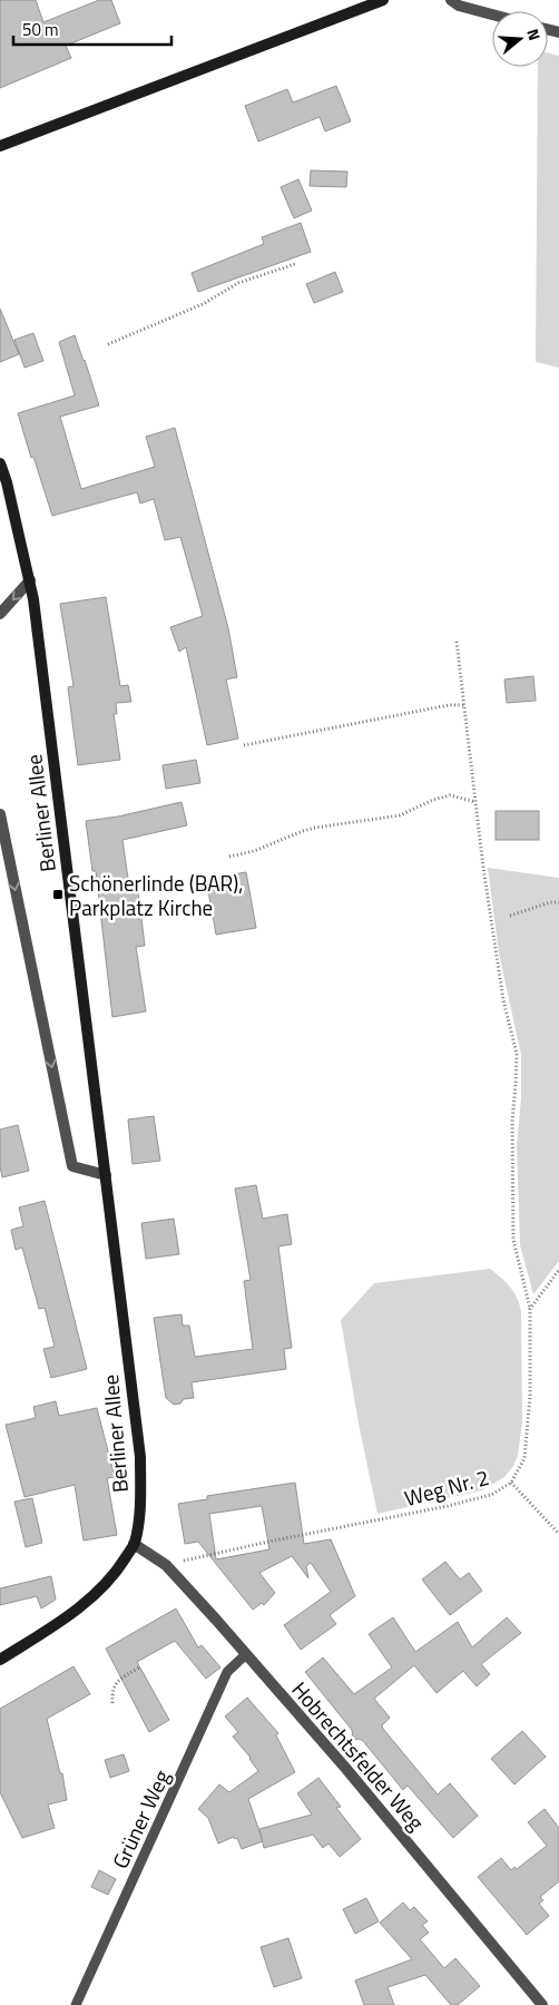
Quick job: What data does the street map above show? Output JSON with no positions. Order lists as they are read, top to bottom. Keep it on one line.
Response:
{"streets":{"main road":["Berliner Allee"],"street":["Hobrechtsfelder Weg"],"lane":["Grüner Weg"],"path":["Weg Nr. 2"]},"crossings":[["Berliner Allee","Hobrechtsfelder Weg"],["Weg Nr. 2","Hobrechtsfelder Weg"],["Hobrechtsfelder Weg","Grüner Weg"]],"places":{"transit":["Schönerlinde (BAR), Parkplatz Kirche"]},"scale_bar":"50 m","north":"right"}
